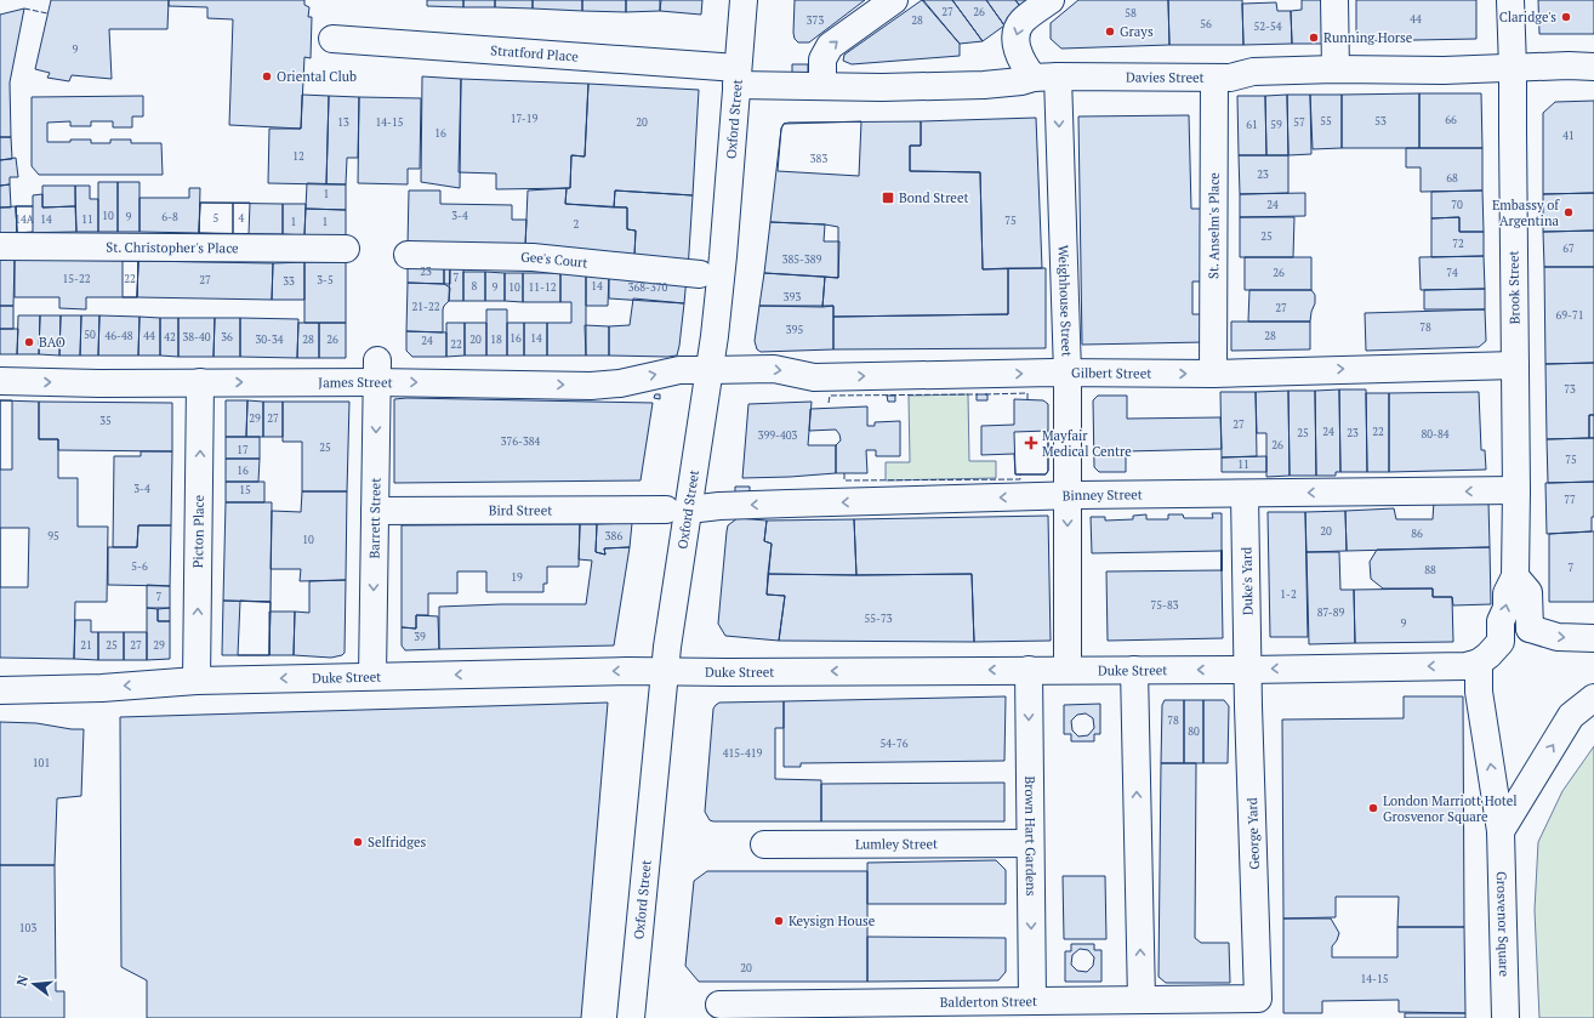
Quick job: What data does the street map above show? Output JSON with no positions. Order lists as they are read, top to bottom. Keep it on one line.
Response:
{"streets":{"street":["Stratford Place","Davies Street","Oxford Street","St. Anselm's Place","St. Christopher's Place","Gee's Court","Brook Street","Weighhouse Street","Gilbert Street","James Street","Binney Street","Bird Street","Barrett Street","Picton Place","Duke's Yard","Duke Street","George Yard","Brown Hart Gardens","Lumley Street","Grosvenor Square","Balderton Street"]},"crossings":[["Stratford Place","Davies Street"],["Stratford Place","Oxford Street"],["Davies Street","Oxford Street"],["Davies Street","St. Anselm's Place"],["Davies Street","Brook Street"],["Davies Street","Weighhouse Street"],["Oxford Street","Gilbert Street"],["Oxford Street","James Street"],["Oxford Street","Binney Street"],["Oxford Street","Bird Street"],["Oxford Street","Duke Street"],["St. Anselm's Place","Gilbert Street"],["Brook Street","Gilbert Street"],["Brook Street","Binney Street"],["Weighhouse Street","Gilbert Street"],["Weighhouse Street","Binney Street"],["Weighhouse Street","Duke Street"],["Gilbert Street","James Street"],["James Street","Barrett Street"],["James Street","Picton Place"],["Binney Street","Bird Street"],["Binney Street","Duke's Yard"],["Bird Street","Barrett Street"],["Barrett Street","Duke Street"],["Picton Place","Duke Street"],["Duke's Yard","Duke Street"],["Duke's Yard","George Yard"],["Duke Street","George Yard"],["Duke Street","Brown Hart Gardens"],["Duke Street","Grosvenor Square"],["George Yard","Balderton Street"],["Brown Hart Gardens","Lumley Street"],["Brown Hart Gardens","Balderton Street"]],"one_way":["Weighhouse Street","Gilbert Street","James Street","Binney Street","Barrett Street","Picton Place","Duke Street","Grosvenor Square"],"places":{"other":["Claridge's","Grays","Running Horse","Oriental Club","Embassy of Argentina","BAO","London Marriott Hotel Grosvenor Square","Selfridges","Keysign House"],"transit":["Bond Street"],"health":["Mayfair Medical Centre"]},"house_numbers":["27","26","58","44","373","28","56","52-54","9","17-19","66","55","53","13","14-15","20","57","61","59","16","41","12","383","23","68","1","24","70","10","3-4","9","6-8","5","4","14A","14","11","75","1","1","2","25","72","67","385-389","23","26","74","7","15-22","22","27","3-5","33","8","14","9","10","11-12","368-370","393","21-22","27","69-71","78","395","50","46-48","44","28","42","38-40","36","16","14","30-34","28","26","20","18","24","22","73","29","27","35","27","24","22","25","23","80-84","399-403","376-384","26","25","17","75","11","16","3-4","15","77","20","86","95","386","10","5-6","7","88","19","1-2","7","75-83","87-89","55-73","9","39","21","25","27","29","78","80","54-76","415-419","101","103","20","14-15"],"north":"left"}
